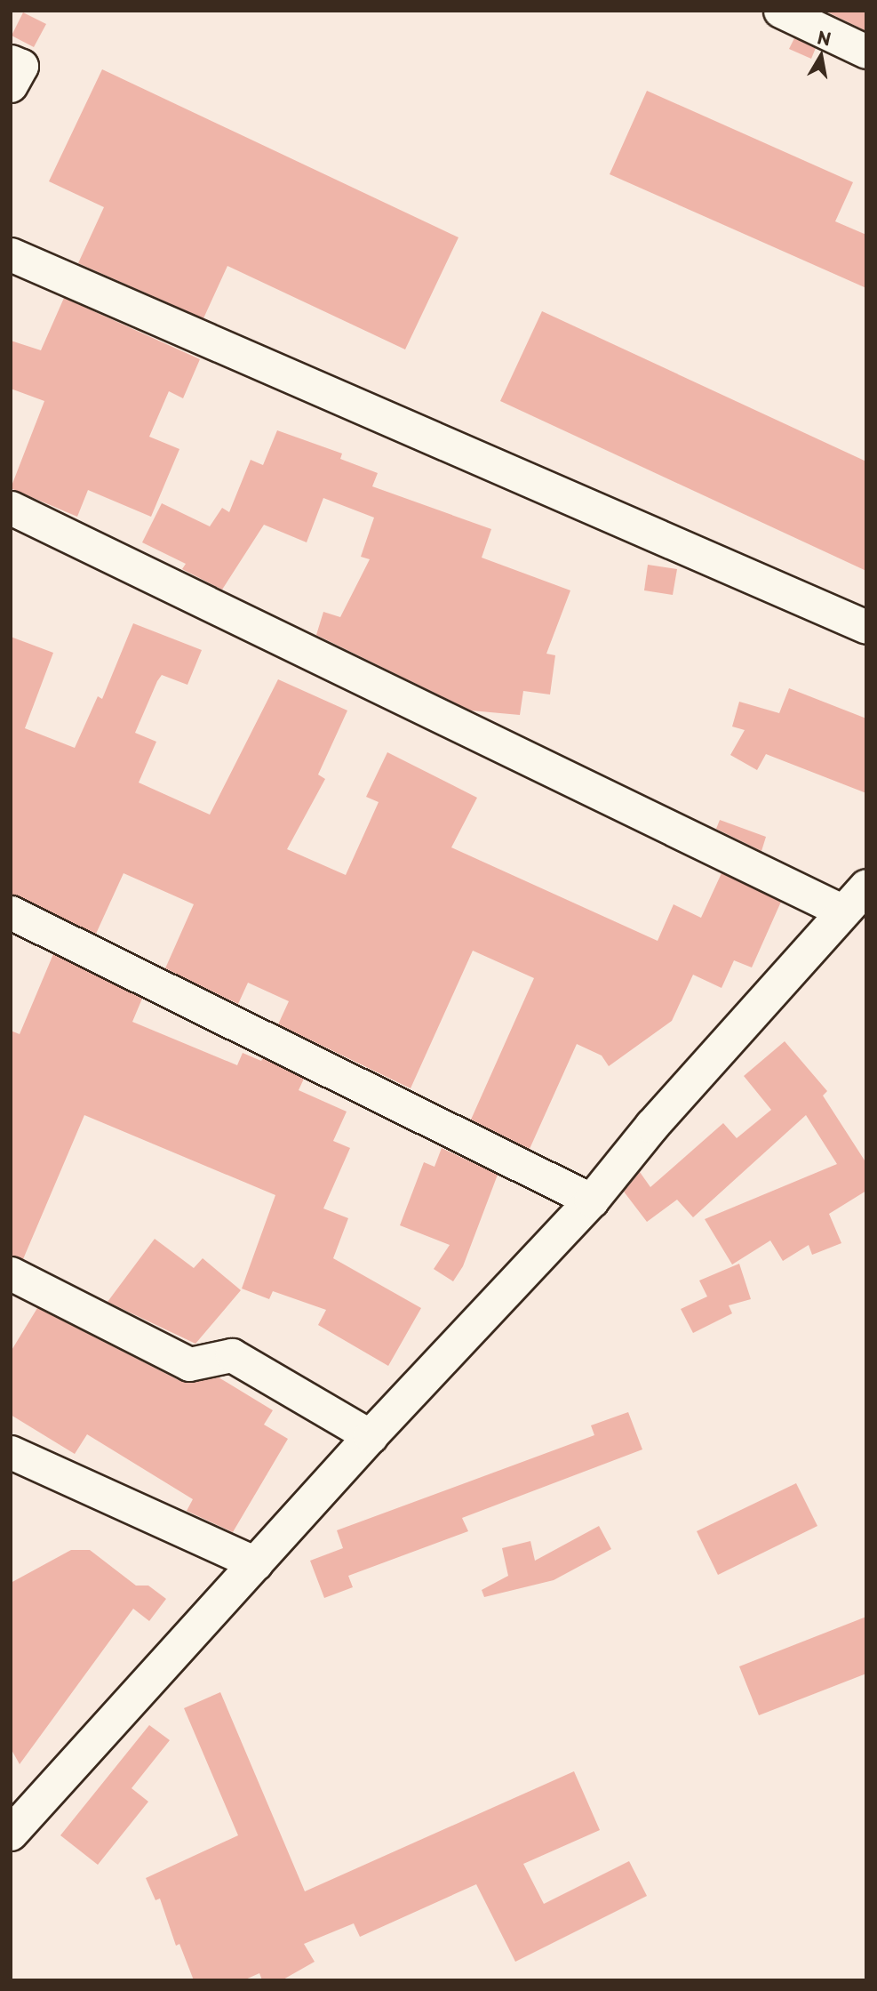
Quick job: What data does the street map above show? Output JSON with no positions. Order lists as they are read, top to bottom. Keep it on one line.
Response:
{"north":"top"}
